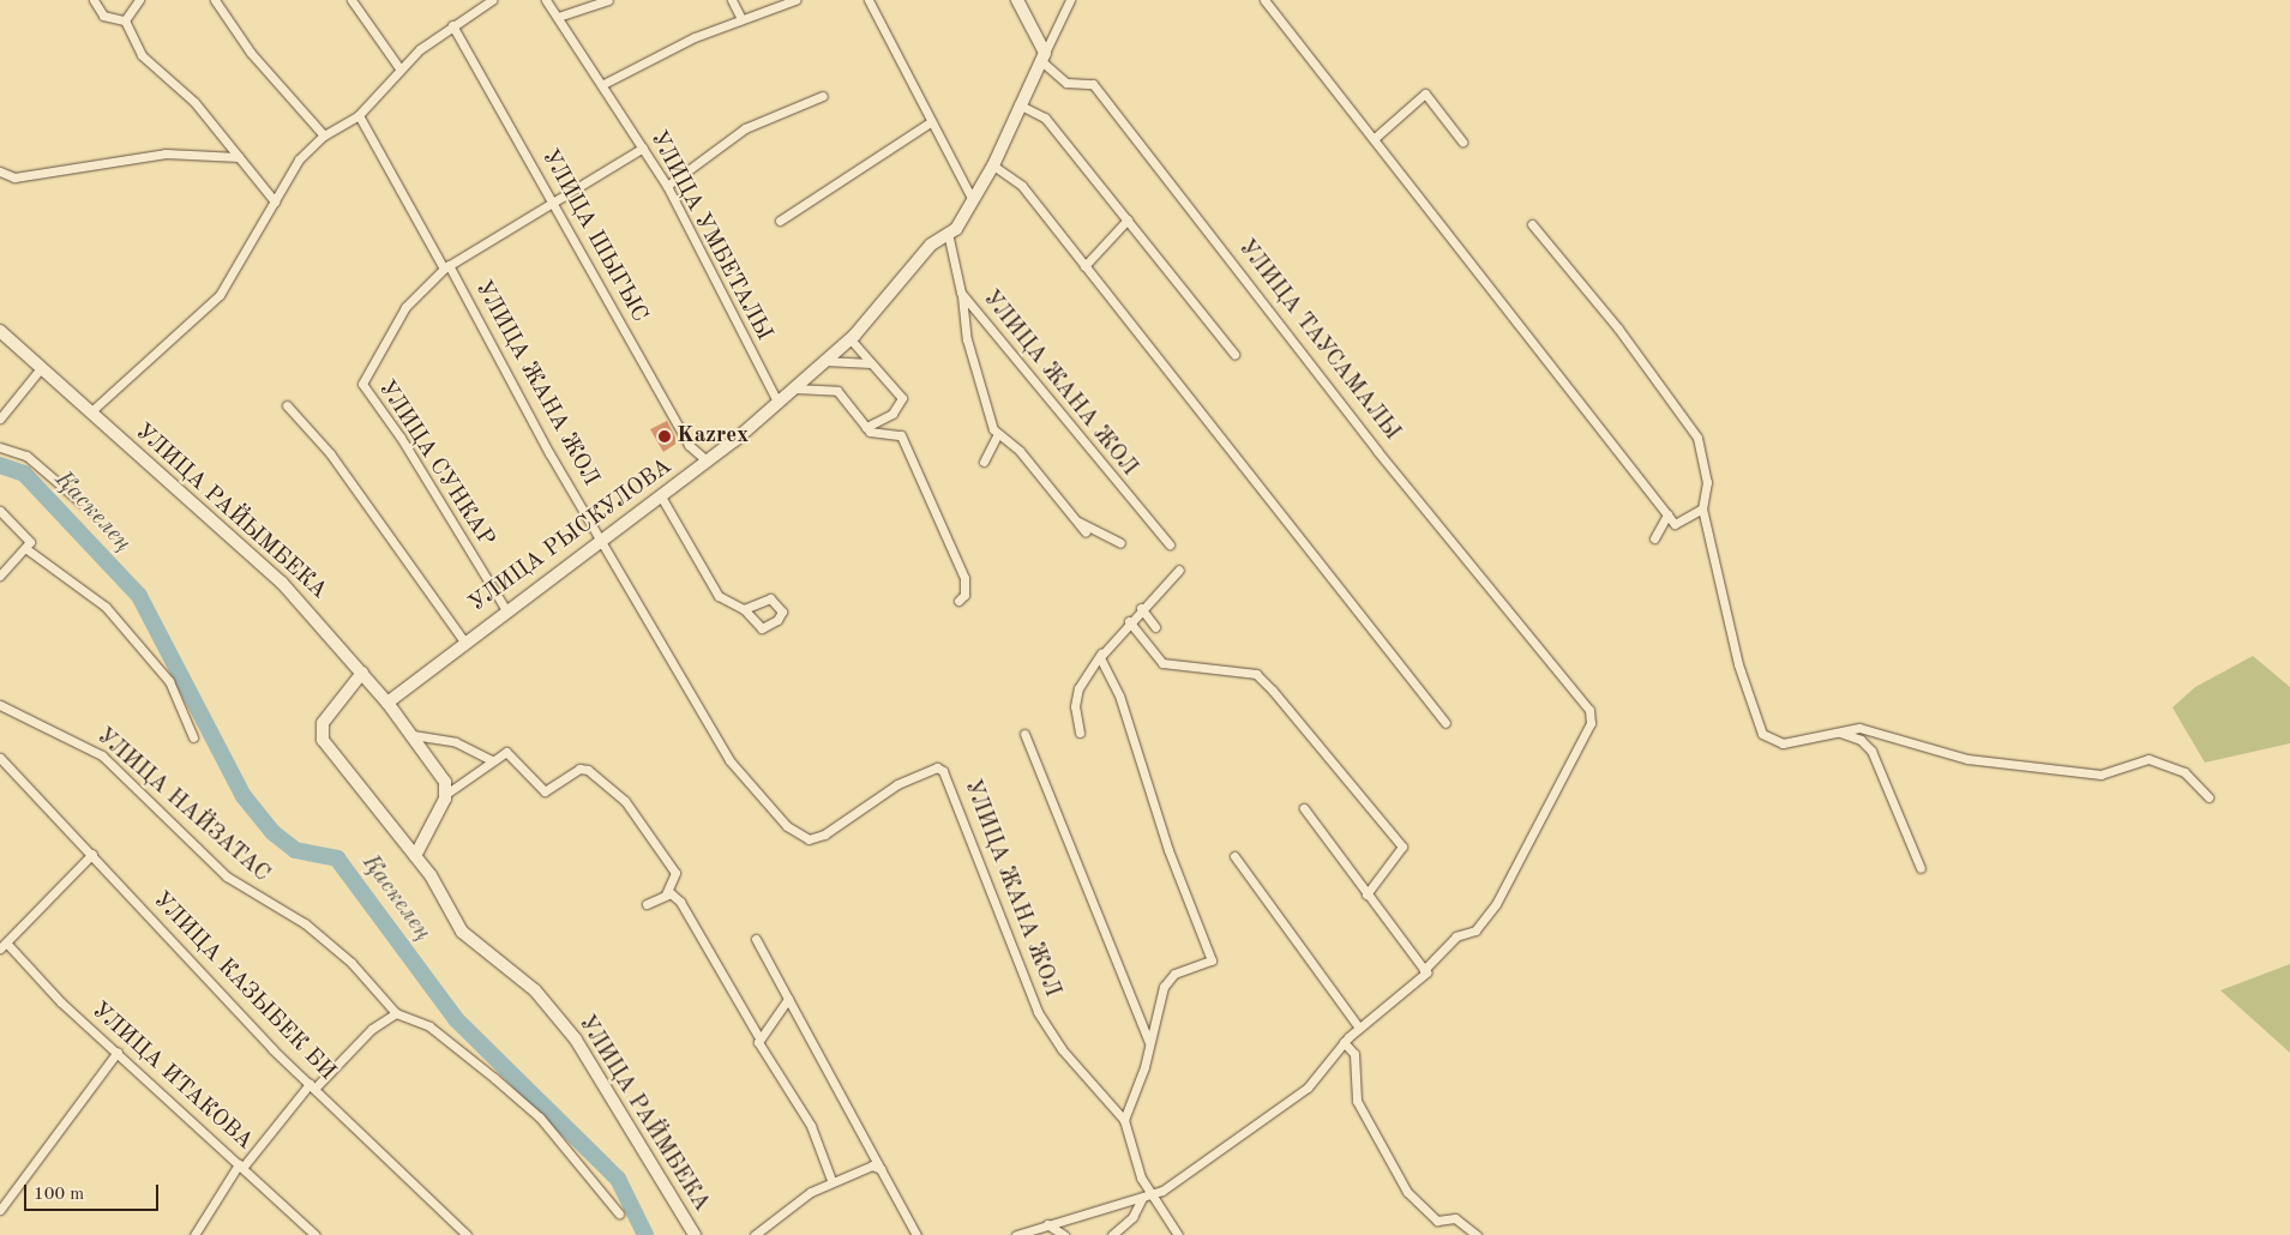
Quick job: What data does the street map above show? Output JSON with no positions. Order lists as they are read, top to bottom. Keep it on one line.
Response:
{"streets":{"street":["УЛИЦА ШЫГЫС","УЛИЦА УМБЕТАЛЫ","УЛИЦА ТАУСАМАЛЫ","УЛИЦА ЖАНА ЖОЛ","УЛИЦА СУНКАР","УЛИЦА РАЙЫМБЕКА","УЛИЦА РЫСКУЛОВА","УЛИЦА НАЙЗАТАС","УЛИЦА КАЗЫБЕК БИ","УЛИЦА ИТАКОВА","УЛИЦА РАЙМБЕКА"]},"crossings":[["УЛИЦА ШЫГЫС","УЛИЦА СУНКАР"],["УЛИЦА ШЫГЫС","УЛИЦА РЫСКУЛОВА"],["УЛИЦА УМБЕТАЛЫ","УЛИЦА СУНКАР"],["УЛИЦА УМБЕТАЛЫ","УЛИЦА РЫСКУЛОВА"],["УЛИЦА ТАУСАМАЛЫ","УЛИЦА РЫСКУЛОВА"],["УЛИЦА ЖАНА ЖОЛ","УЛИЦА СУНКАР"],["УЛИЦА ЖАНА ЖОЛ","УЛИЦА РЫСКУЛОВА"],["УЛИЦА СУНКАР","УЛИЦА РЫСКУЛОВА"]],"water":["Қаскелең"],"places":["Kazrex"],"scale_bar":"100 m"}
